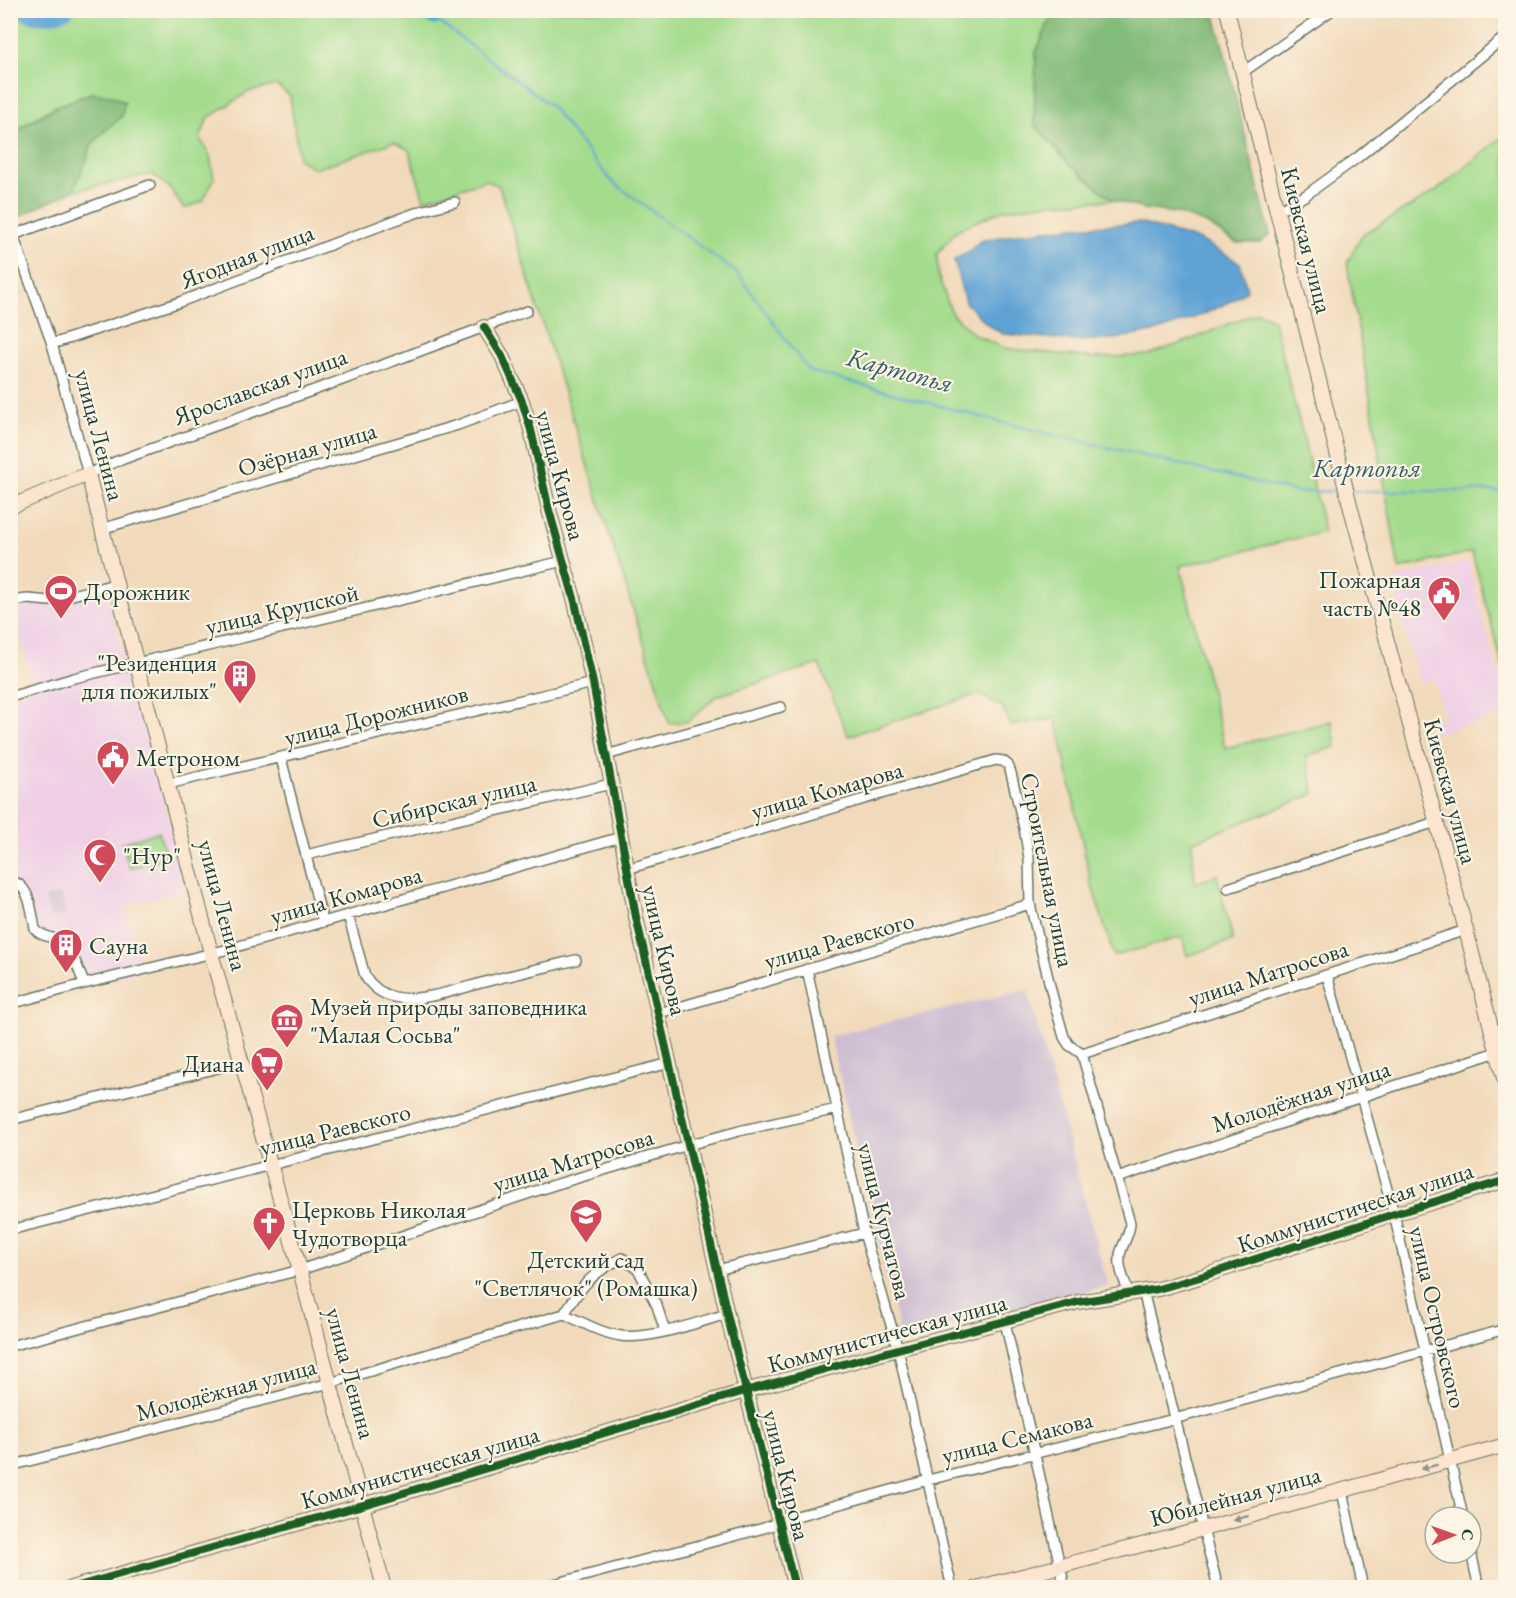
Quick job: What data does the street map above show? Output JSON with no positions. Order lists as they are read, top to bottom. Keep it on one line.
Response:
{"streets":{"street":["Киевская улица","Ягодная улица","Ярославская улица","улица Ленина","Озёрная улица","улица Кирова","улица Крупской","улица Дорожников","улица Комарова","Сибирская улица","Строительная улица","улица Раевского","улица Матросова","Молодёжная улица","Коммунистическая улица","улица Курчатова","улица Островского","улица Семакова","Юбилейная улица"]},"crossings":[["Киевская улица","улица Матросова"],["Киевская улица","Молодёжная улица"],["Ягодная улица","улица Ленина"],["Ярославская улица","улица Ленина"],["Ярославская улица","улица Кирова"],["улица Ленина","Озёрная улица"],["улица Ленина","улица Крупской"],["улица Ленина","улица Дорожников"],["улица Ленина","улица Комарова"],["улица Ленина","улица Раевского"],["улица Ленина","улица Матросова"],["улица Ленина","Молодёжная улица"],["улица Ленина","Коммунистическая улица"],["Озёрная улица","улица Кирова"],["улица Кирова","улица Крупской"],["улица Кирова","улица Дорожников"],["улица Кирова","улица Комарова"],["улица Кирова","Сибирская улица"],["улица Кирова","улица Раевского"],["улица Кирова","улица Матросова"],["улица Кирова","Коммунистическая улица"],["улица Кирова","улица Семакова"],["улица Комарова","Строительная улица"],["Строительная улица","улица Раевского"],["Строительная улица","улица Матросова"],["Строительная улица","Молодёжная улица"],["Строительная улица","Коммунистическая улица"],["улица Раевского","улица Курчатова"],["улица Матросова","улица Курчатова"],["улица Матросова","улица Островского"],["Молодёжная улица","улица Островского"],["Коммунистическая улица","улица Курчатова"],["Коммунистическая улица","улица Островского"],["улица Курчатова","улица Семакова"],["улица Островского","улица Семакова"],["улица Островского","Юбилейная улица"]],"one_way":["Юбилейная улица"],"water":["Картопья"],"places":{"sports":["Дорожник"],"public building":["Пожарная часть №48","Метроном"],"building":["\"Резиденция для пожилых\"","Сауна"],"mosque":["\"Нур\""],"museum":["Музей природы заповедника \"Малая Сосьва\""],"supermarket":["Диана"],"school or university":["Детский сад \"Светлячок\" (Ромашка)"],"church":["Церковь Николая Чудотворца"]},"north":"right"}
